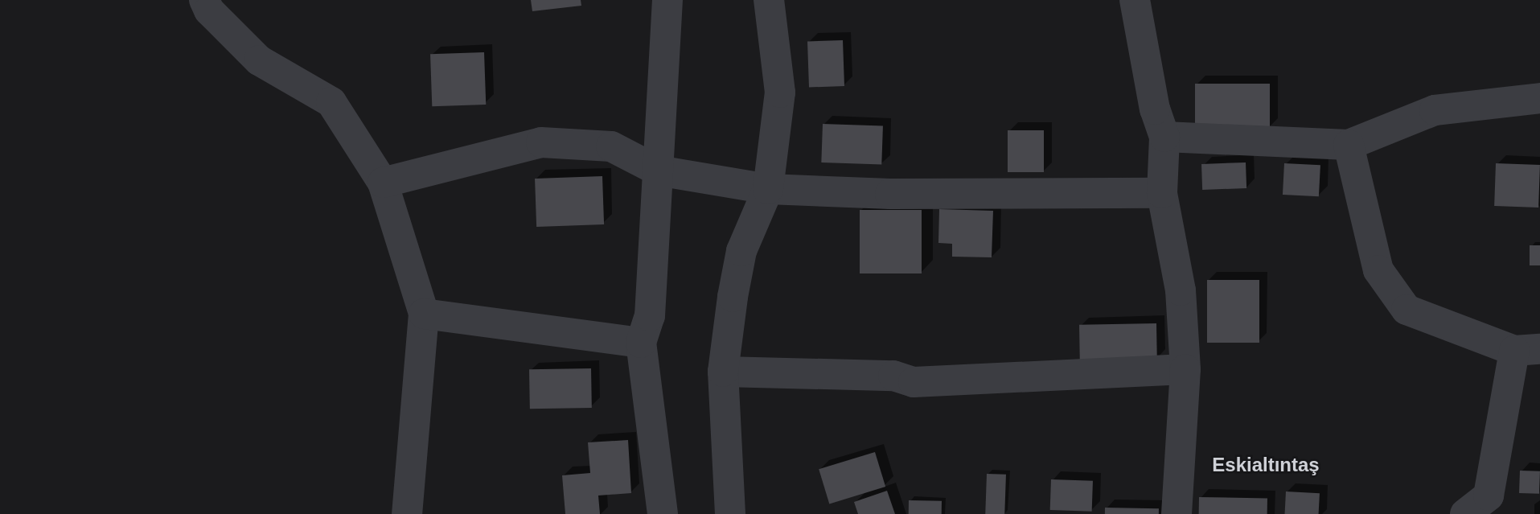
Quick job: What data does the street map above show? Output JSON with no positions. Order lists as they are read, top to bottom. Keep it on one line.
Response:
{"districts":["Eskialtıntaş"]}
